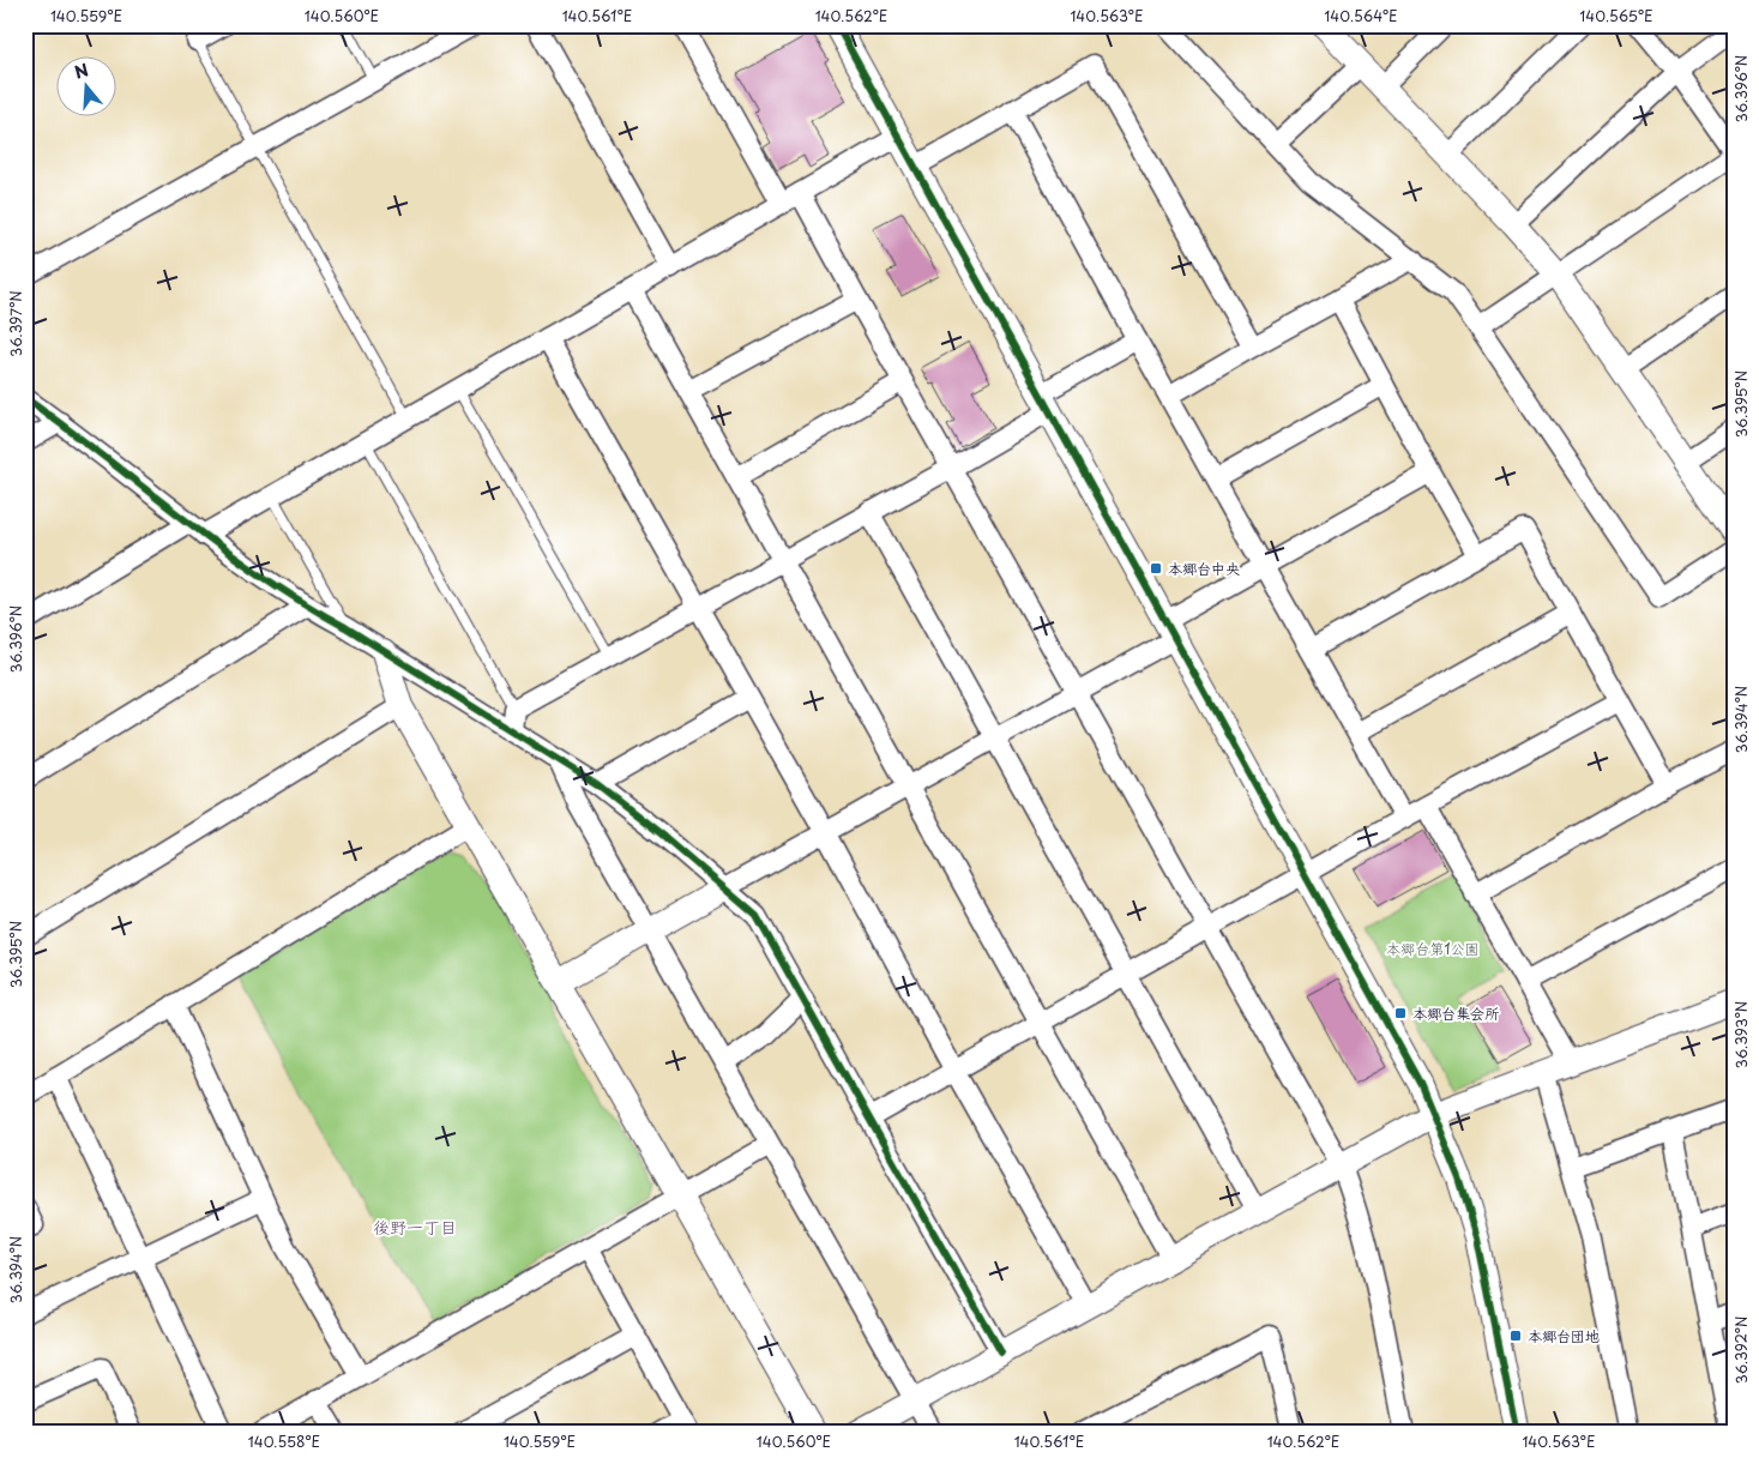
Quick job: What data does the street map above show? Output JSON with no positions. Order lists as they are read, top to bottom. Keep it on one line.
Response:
{"districts":["後野一丁目"],"parks":["本郷台第1公園"],"places":{"transit":["本郷台中央","本郷台集会所","本郷台団地"]},"north":"top","coordinates":["140.559°E","140.560°E","140.561°E","140.562°E","140.563°E","140.564°E","140.565°E","36.396°N","36.397°N","36.395°N","36.394°N","36.393°N","36.392°N","140.558°E"]}
